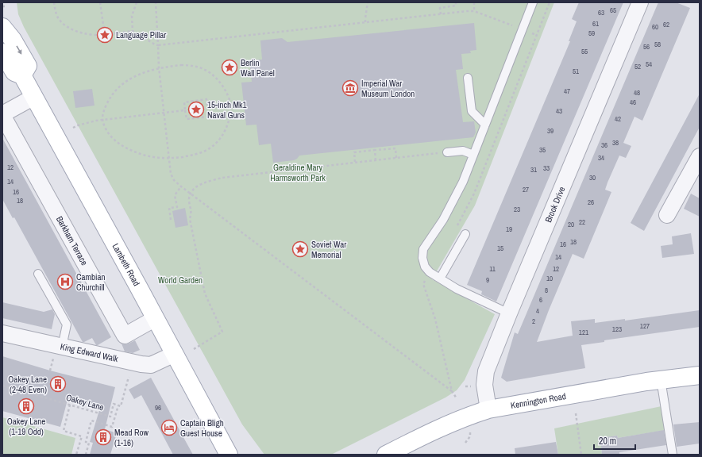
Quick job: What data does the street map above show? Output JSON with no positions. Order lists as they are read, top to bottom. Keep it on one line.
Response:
{"streets":{"main road":["Lambeth Road","Kennington Road"],"street":["Brook Drive","Barkham Terrace","King Edward Walk"],"path":["Oakey Lane"]},"crossings":[["Brook Drive","Kennington Road"],["Barkham Terrace","Lambeth Road"],["Lambeth Road","King Edward Walk"]],"parks":["Geraldine Mary Harmsworth Park","World Garden"],"places":{"place":["Language Pillar","Berlin Wall Panel","15-inch Mk1 Naval Guns","Soviet War Memorial"],"museum":["Imperial War Museum London"],"hospital":["Cambian Churchill"],"building":["Oakey Lane (2-48 Even)","Oakey Lane (1-19 Odd)","Mead Row (1-16)"],"hotel":["Captain Bligh Guest House"]},"house_numbers":["65","63","61","62","60","59","58","56","55","54","52","51","47","48","46","43","42","39","38","36","35","34","12","33","31","30","14","27","16","18","26","23","22","20","19","18","16","15","14","11","12","10","9","8","6","4","2","127","123","121","96"],"scale_bar":"20 m"}
